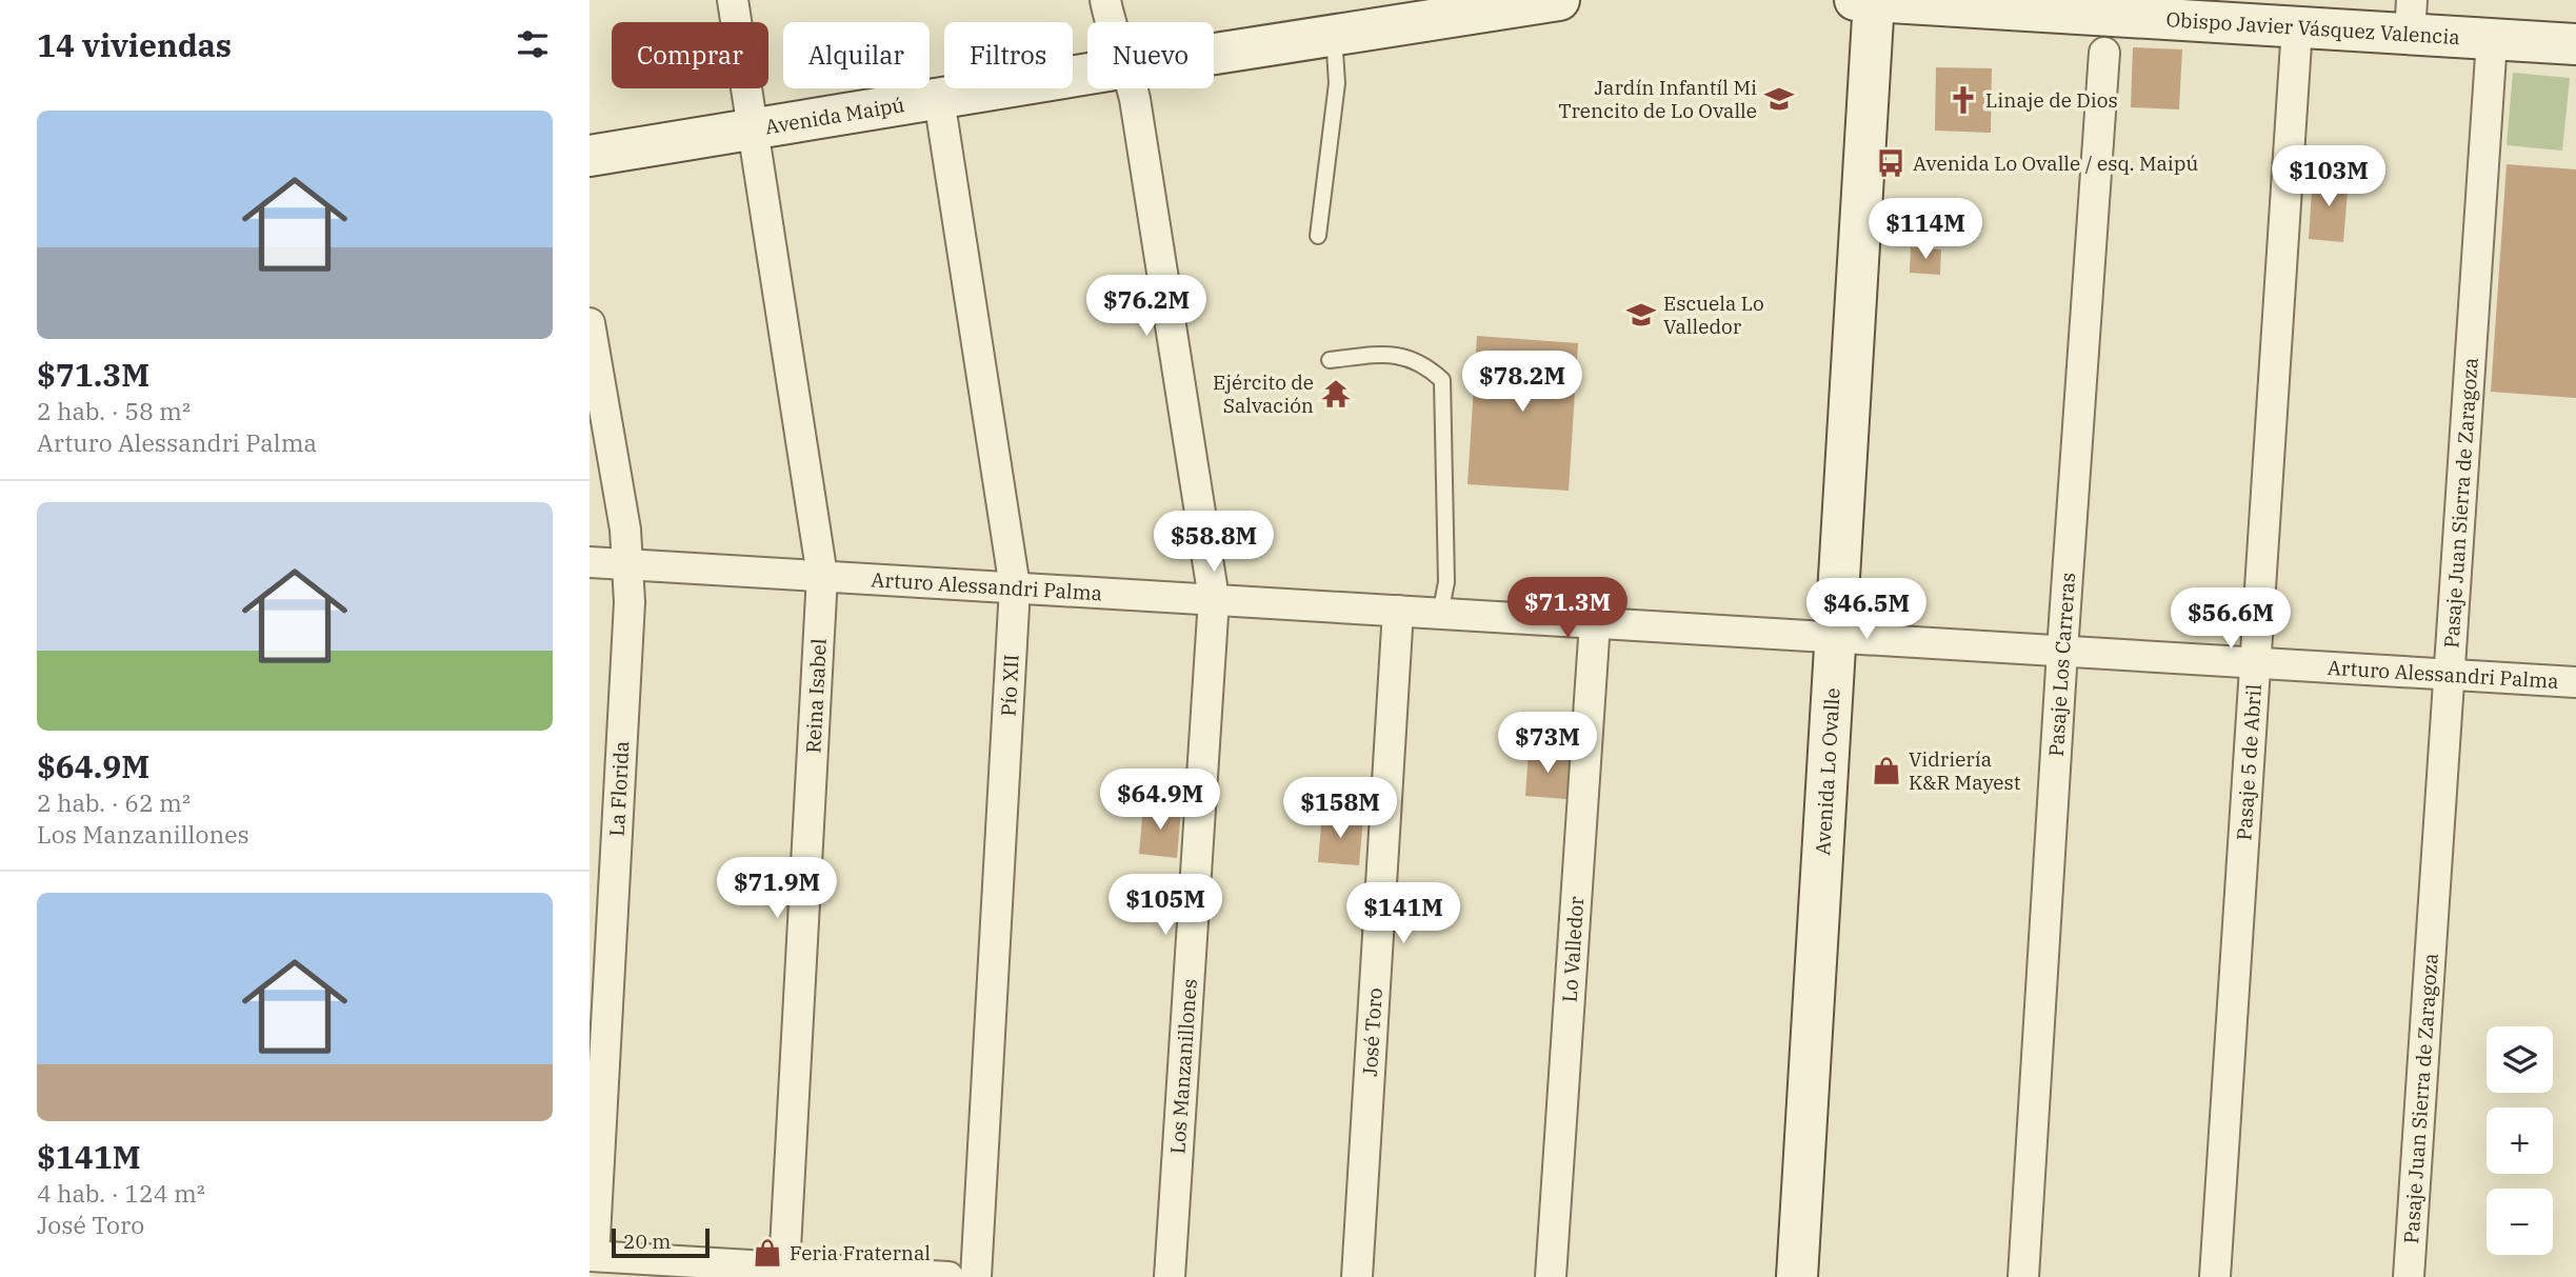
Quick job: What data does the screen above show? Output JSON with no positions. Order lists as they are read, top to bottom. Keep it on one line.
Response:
{"streets":{"main road":["Obispo Javier Vásquez Valencia","Avenida Maipú","Avenida Lo Ovalle"],"street":["Pasaje Juan Sierra de Zaragoza","Arturo Alessandri Palma","Pasaje Los Carreras","Pío XII","Reina Isabel","Pasaje 5 de Abril","La Florida","Lo Valledor","José Toro","Los Manzanillones"]},"crossings":[["Obispo Javier Vásquez Valencia","Pasaje Juan Sierra de Zaragoza"],["Obispo Javier Vásquez Valencia","Pasaje 5 de Abril"],["Obispo Javier Vásquez Valencia","Avenida Lo Ovalle"],["Avenida Maipú","Pío XII"],["Avenida Maipú","Reina Isabel"],["Pasaje Juan Sierra de Zaragoza","Arturo Alessandri Palma"],["Arturo Alessandri Palma","Pasaje Los Carreras"],["Arturo Alessandri Palma","Pío XII"],["Arturo Alessandri Palma","Reina Isabel"],["Arturo Alessandri Palma","Pasaje 5 de Abril"],["Arturo Alessandri Palma","Avenida Lo Ovalle"],["Arturo Alessandri Palma","La Florida"],["Arturo Alessandri Palma","Lo Valledor"],["Arturo Alessandri Palma","José Toro"],["Arturo Alessandri Palma","Los Manzanillones"]],"places":{"school or university":["Jardín Infantíl Mi Trencito de Lo Ovalle","Escuela Lo Valledor"],"church":["Linaje de Dios"],"bus stop":["Avenida Lo Ovalle / esq. Maipú"],"temple":["Ejército de Salvación"],"shop":["Vidriería K&R Mayest","Feria Fraternal"]},"scale_bar":"20 m","page":{"heading":"14 viviendas","chip":["Comprar","Alquilar","Filtros","Nuevo"],"list":[{"name":"$71.3M","note":"2 hab. · 58 m² · Arturo Alessandri Palma"},{"name":"$64.9M","note":"2 hab. · 62 m² · Los Manzanillones"},{"name":"$141M","note":"4 hab. · 124 m² · José Toro"}],"price":["$103M","$114M","$76.2M","$78.2M","$58.8M","$71.3M","$46.5M","$56.6M","$73M","$64.9M","$158M","$71.9M","$105M","$141M"],"map_buttons":["+","−"],"scale":"20 m"}}
